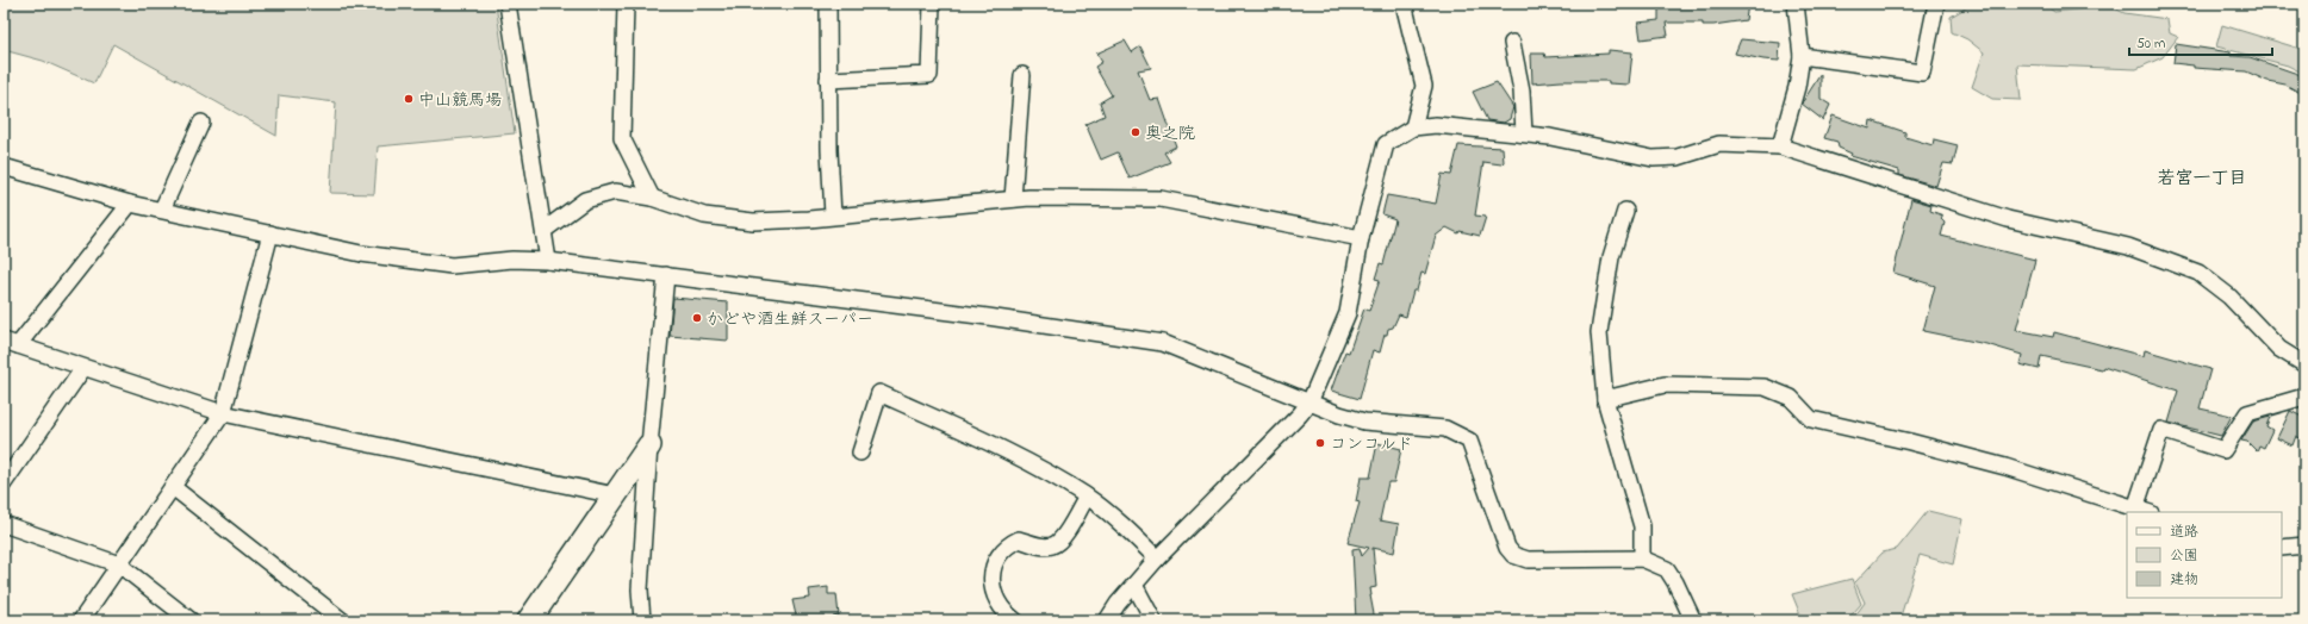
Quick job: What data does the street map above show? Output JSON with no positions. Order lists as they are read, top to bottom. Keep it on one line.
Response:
{"districts":["若宮一丁目"],"places":["中山競馬場","奥之院","かどや酒生鮮スーパー","コンコルド"],"legend":["道路","公園","建物"],"scale_bar":"50 m"}
